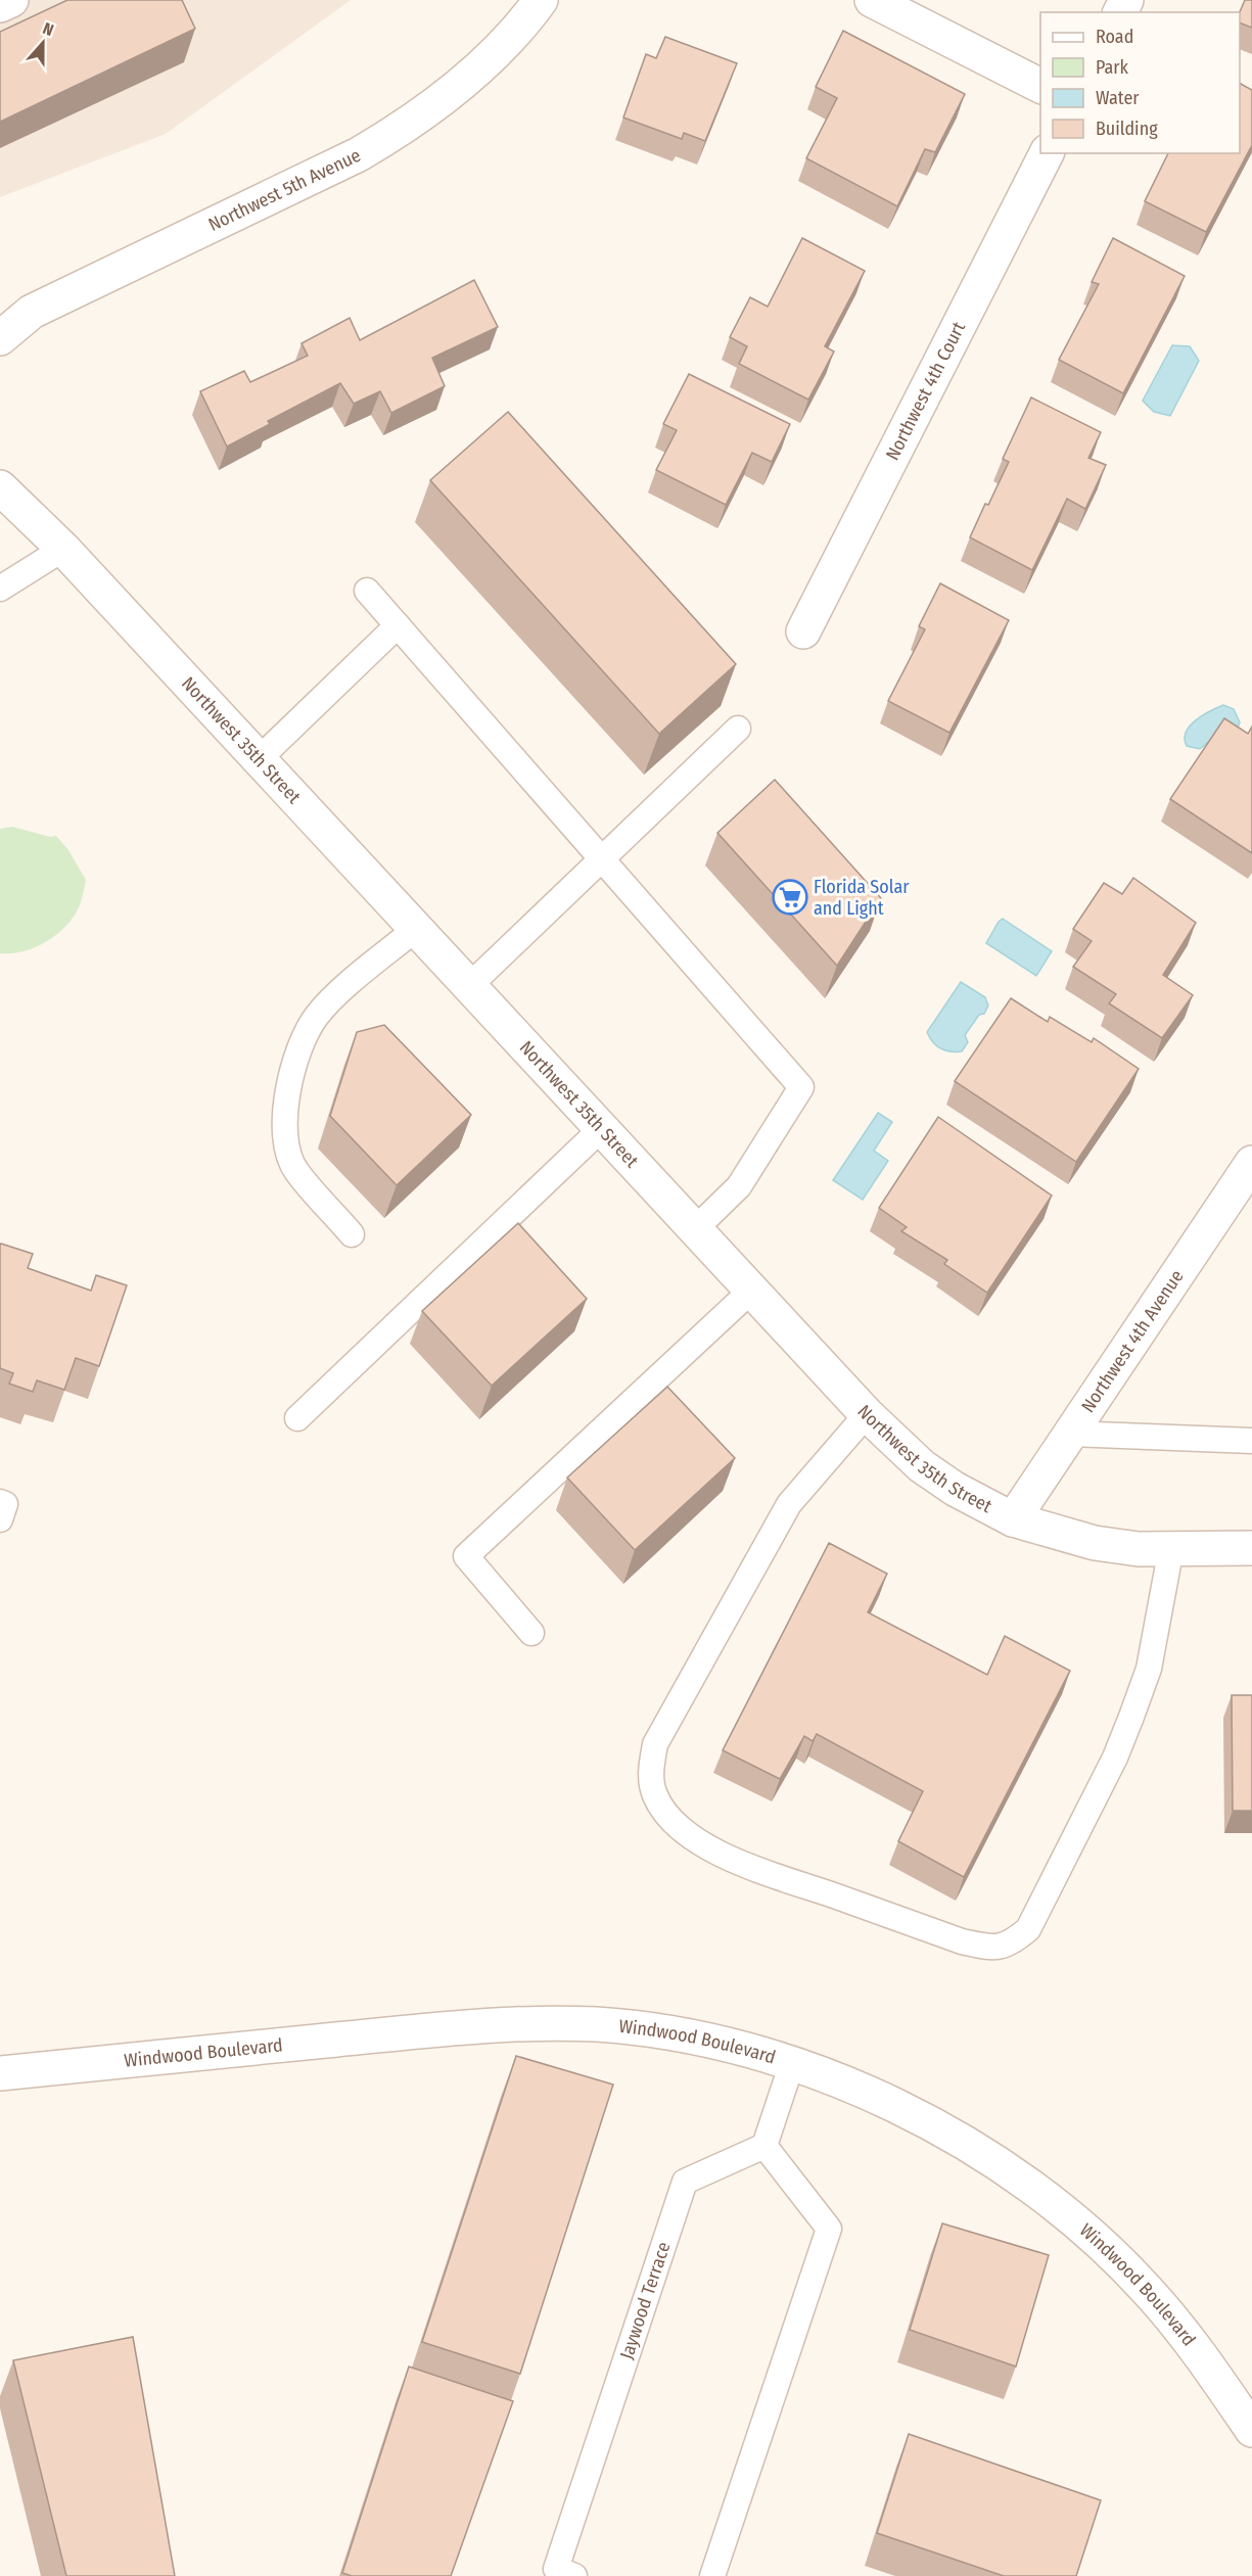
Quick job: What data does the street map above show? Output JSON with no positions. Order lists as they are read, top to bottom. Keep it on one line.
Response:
{"streets":{"street":["Northwest 5th Avenue","Northwest 4th Court","Northwest 35th Street","Northwest 4th Avenue","Windwood Boulevard"],"lane":["Jaywood Terrace"]},"crossings":[["Northwest 35th Street","Northwest 4th Avenue"]],"places":{"supermarket":["Florida Solar and Light"]},"legend":["Road","Park","Water","Building"],"north":"top"}
